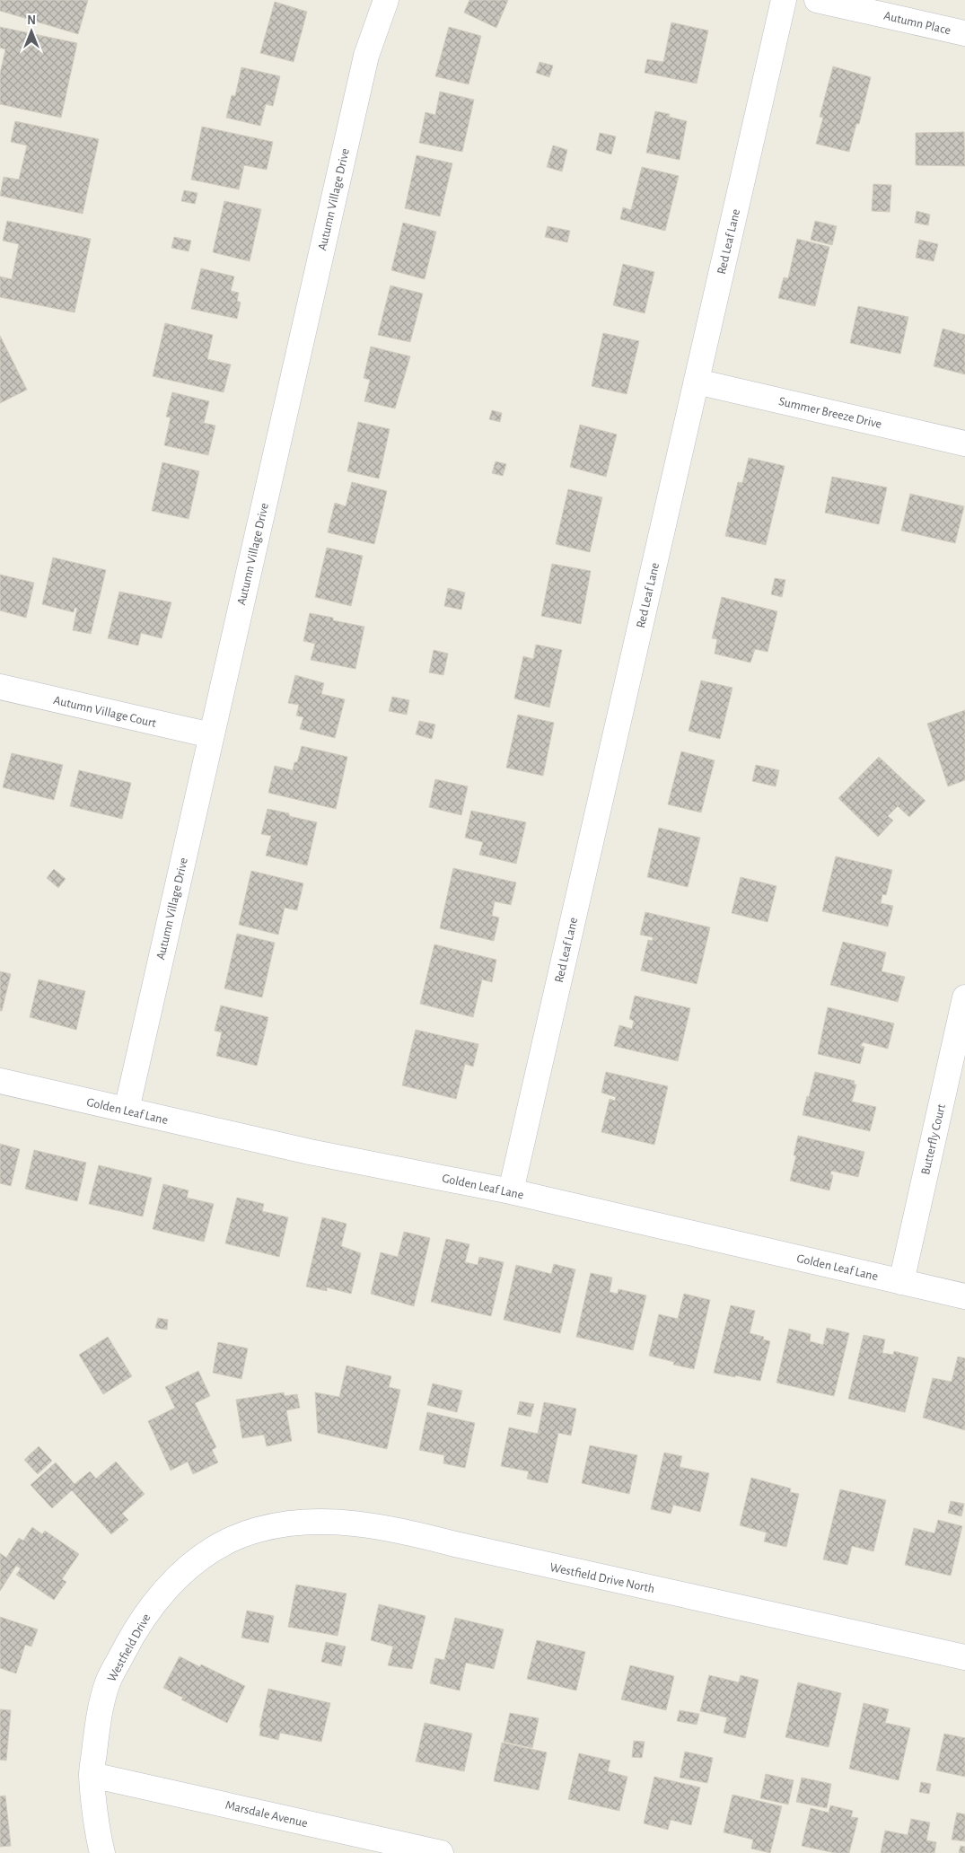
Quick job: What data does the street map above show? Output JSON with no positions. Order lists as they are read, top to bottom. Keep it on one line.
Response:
{"streets":{"street":["Autumn Place","Autumn Village Drive","Red Leaf Lane","Summer Breeze Drive","Autumn Village Court","Golden Leaf Lane","Butterfly Court","Westfield Drive North","Westfield Drive","Marsdale Avenue"]},"crossings":[["Autumn Village Drive","Autumn Village Court"],["Autumn Village Drive","Golden Leaf Lane"],["Red Leaf Lane","Summer Breeze Drive"],["Red Leaf Lane","Golden Leaf Lane"],["Golden Leaf Lane","Butterfly Court"],["Westfield Drive North","Westfield Drive"],["Westfield Drive","Marsdale Avenue"]],"north":"top"}
